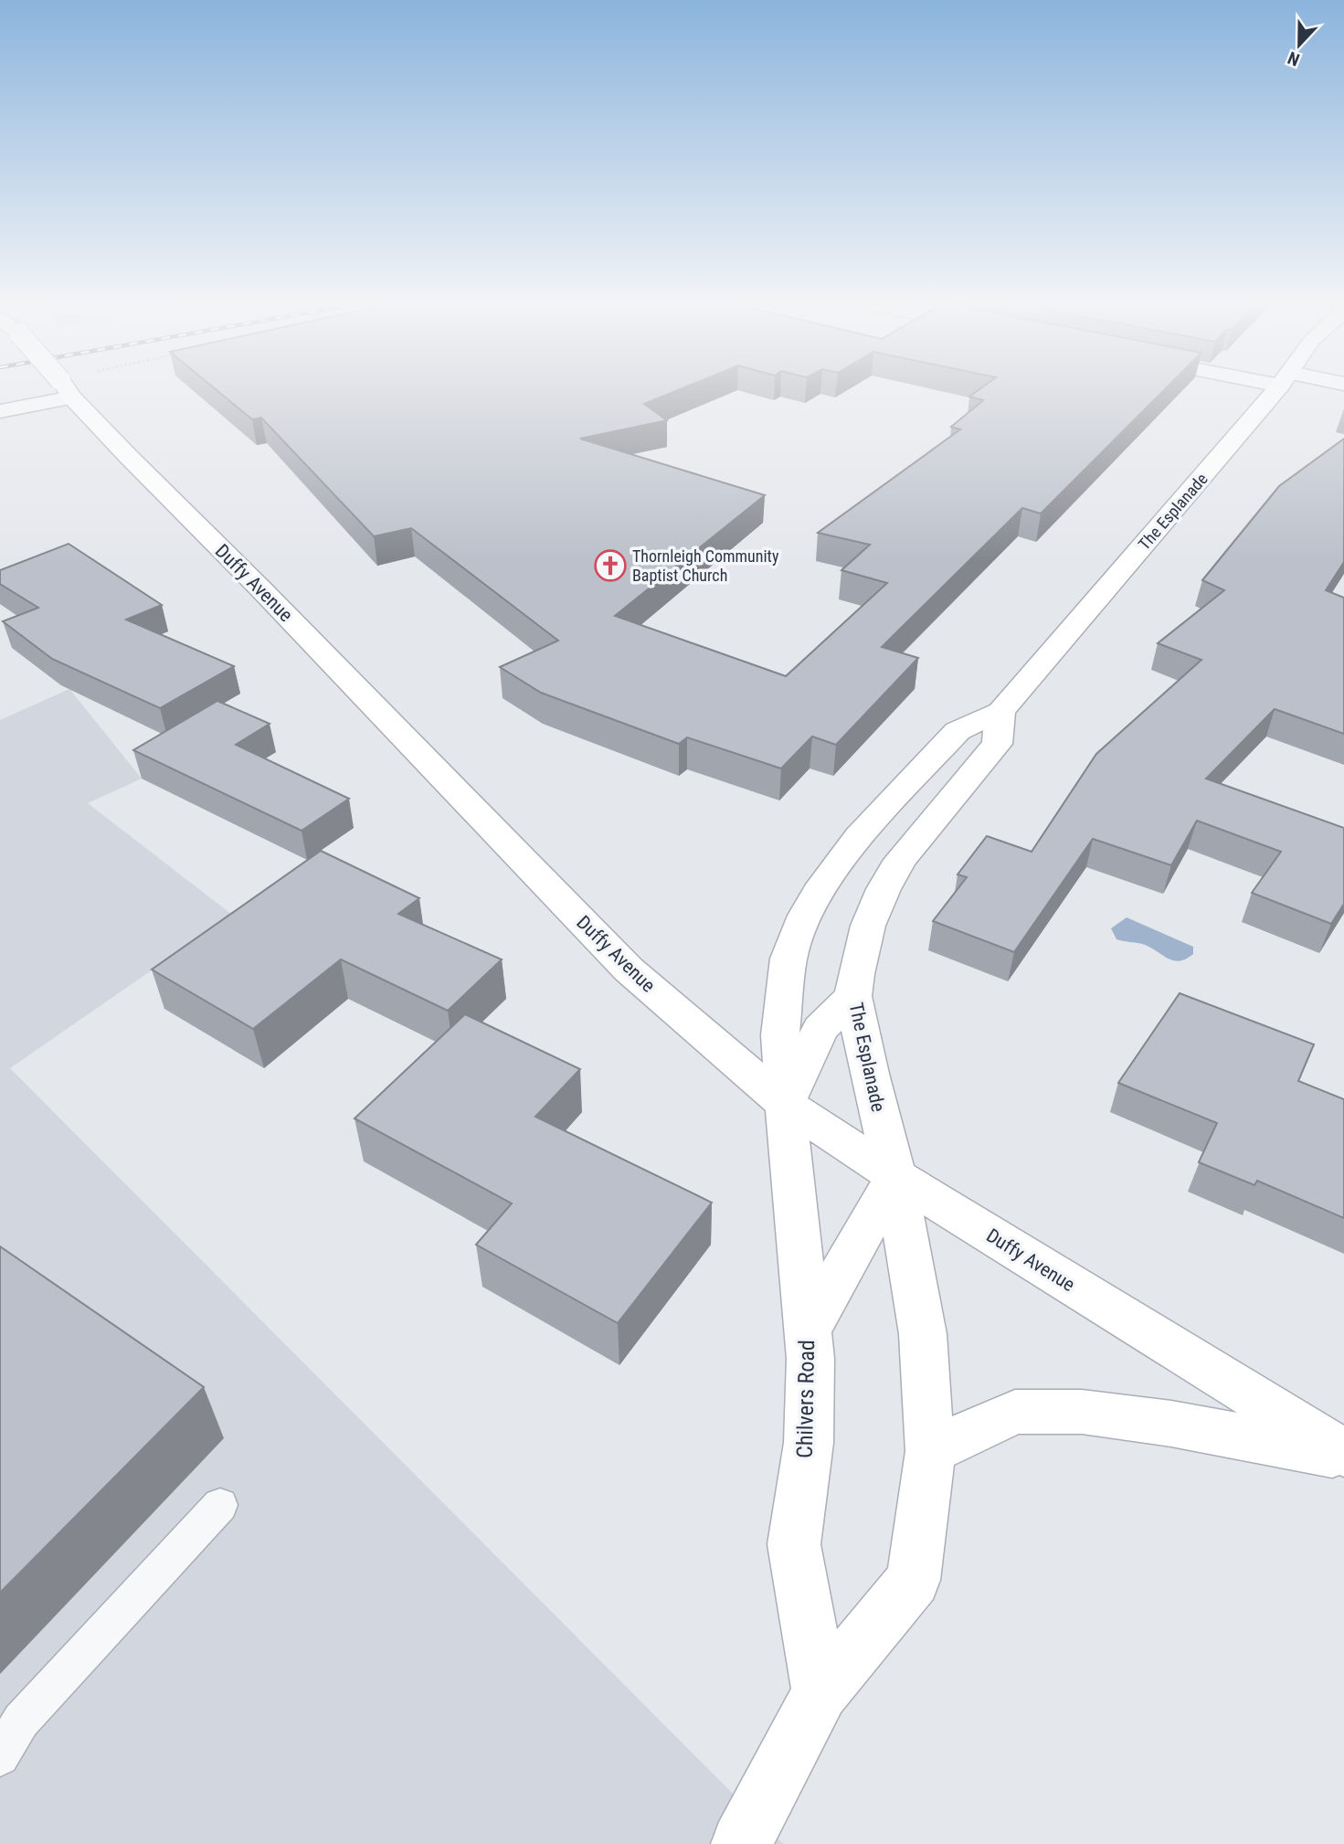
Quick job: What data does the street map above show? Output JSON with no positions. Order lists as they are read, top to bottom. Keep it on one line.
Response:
{"streets":{"main road":["The Esplanade","Duffy Avenue","Chilvers Road"]},"crossings":[["The Esplanade","Duffy Avenue"],["The Esplanade","Chilvers Road"],["Duffy Avenue","Chilvers Road"]],"places":{"church":["Thornleigh Community Baptist Church"]},"north":"bottom"}
